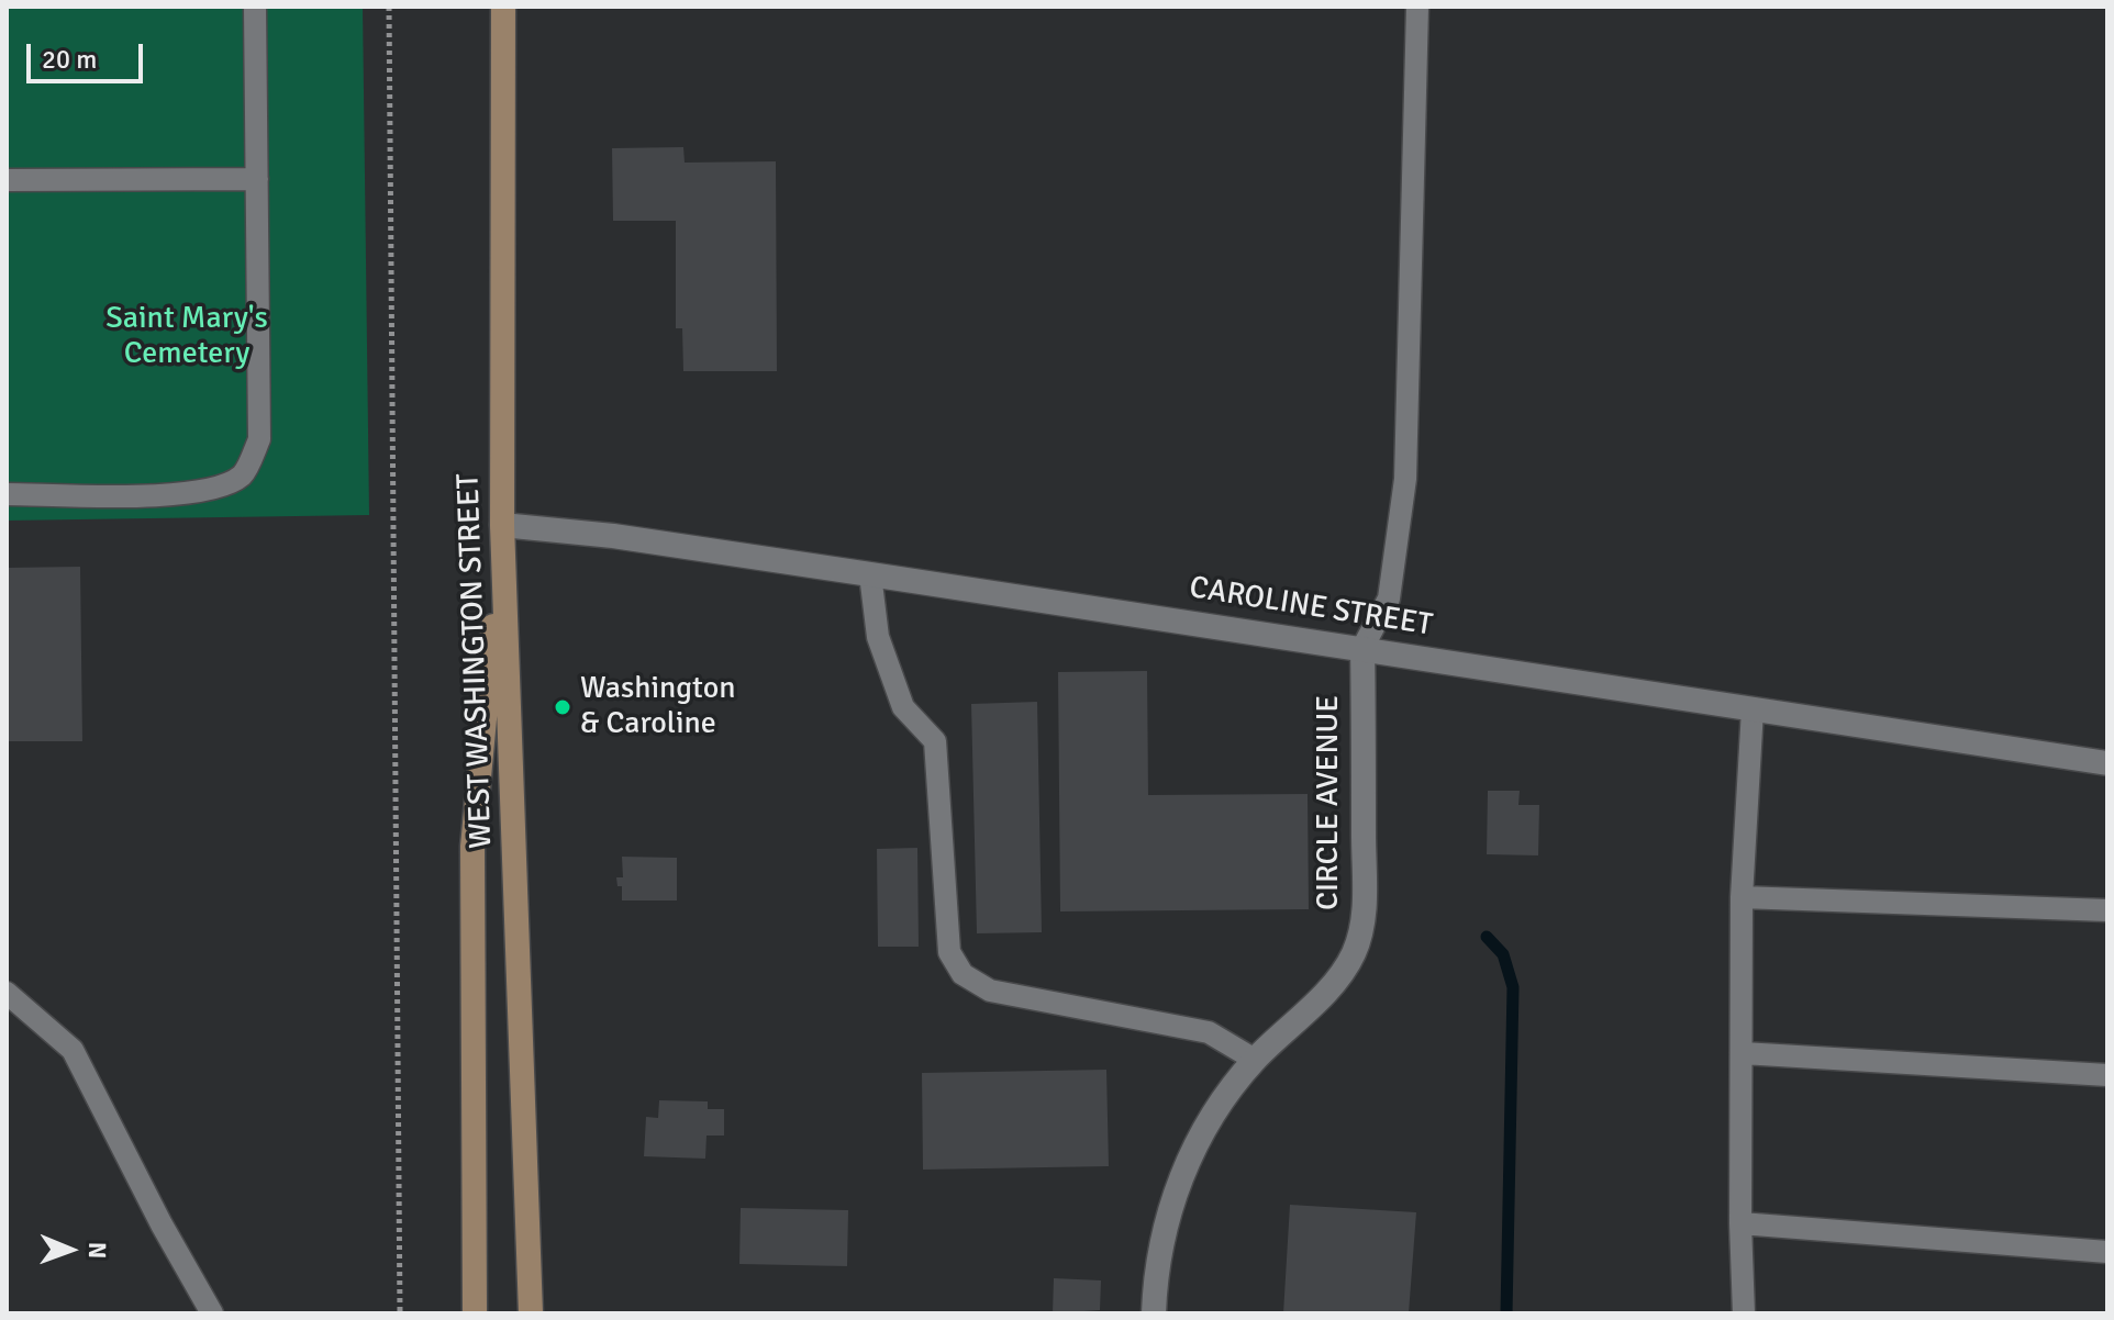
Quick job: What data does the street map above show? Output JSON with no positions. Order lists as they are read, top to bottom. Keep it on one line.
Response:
{"streets":{"main road":["WEST WASHINGTON STREET"],"street":["CAROLINE STREET","CIRCLE AVENUE"]},"crossings":[["CAROLINE STREET","WEST WASHINGTON STREET"],["CAROLINE STREET","CIRCLE AVENUE"]],"parks":["Saint Mary's Cemetery"],"places":["Washington & Caroline"],"scale_bar":"20 m","north":"right"}
